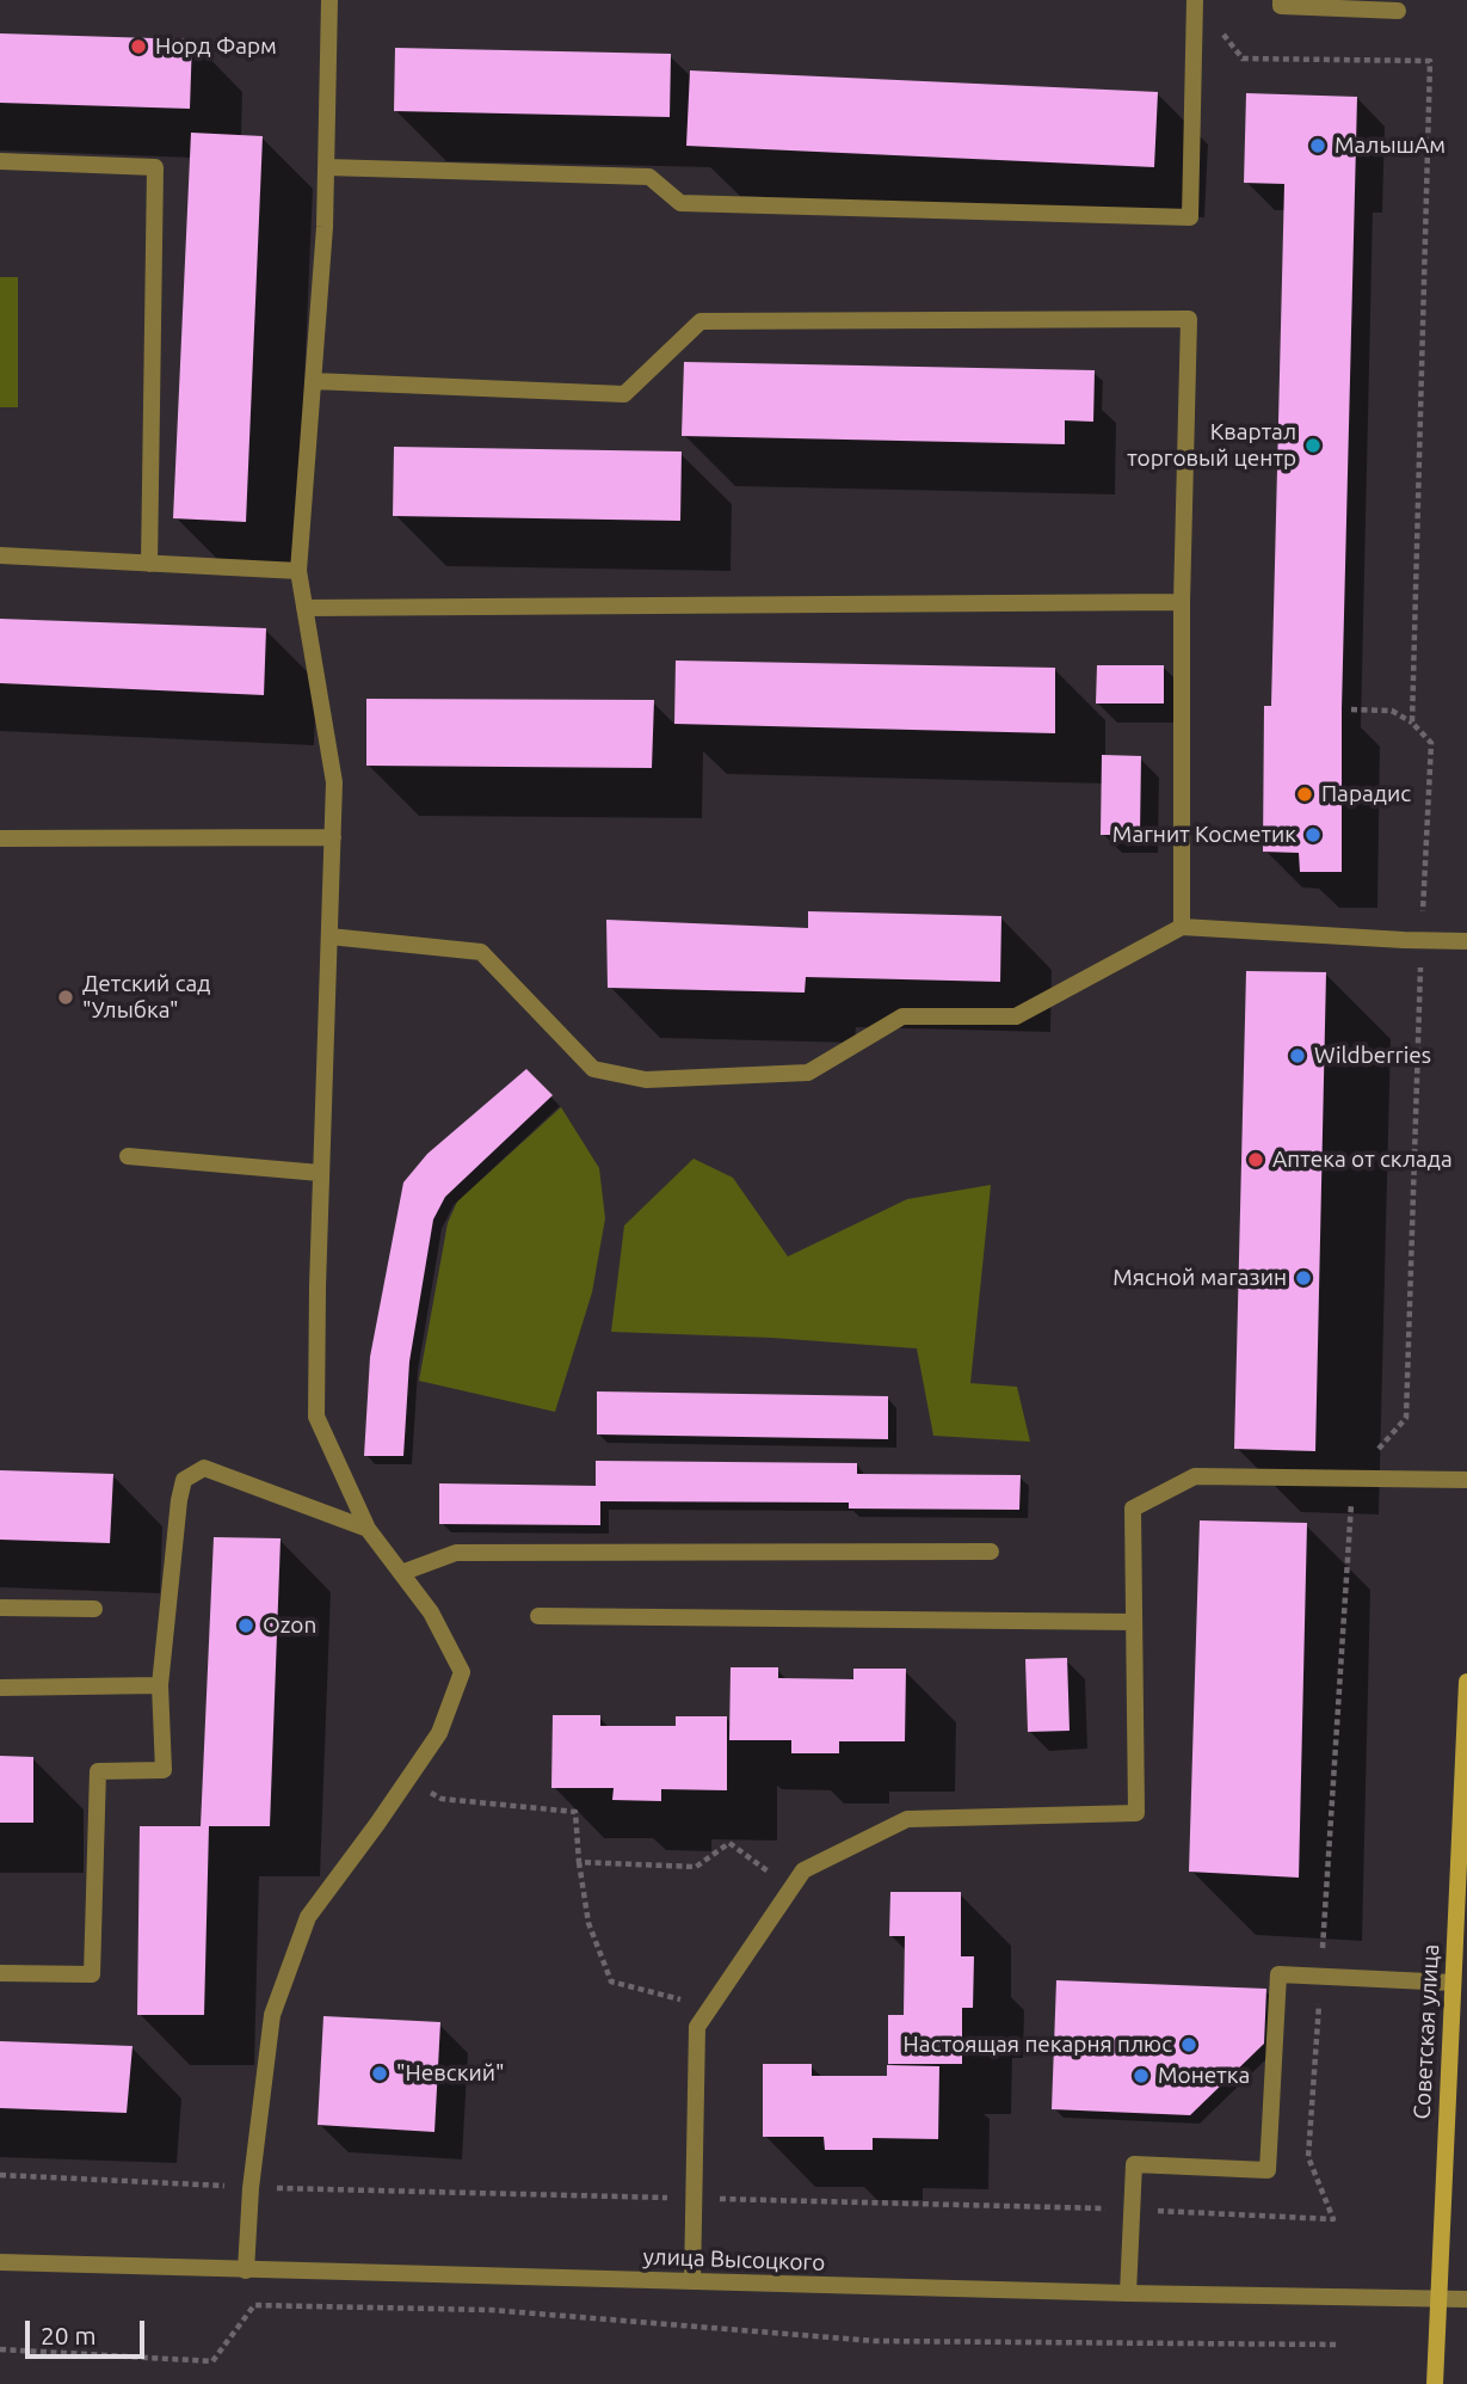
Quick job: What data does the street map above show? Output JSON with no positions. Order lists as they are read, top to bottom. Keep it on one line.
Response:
{"streets":{"main road":["Советская улица"],"street":["улица Высоцкого"]},"crossings":[["Советская улица","улица Высоцкого"]],"places":["Норд Фарм","МалышАм","Квартал торговый центр","Парадис","Магнит Косметик","Детский сад \"Улыбка\"","Wildberries","Аптека от склада","Мясной магазин","Ozon","Настоящая пекарня плюс","\"Невский\"","Монетка"],"scale_bar":"20 m"}
